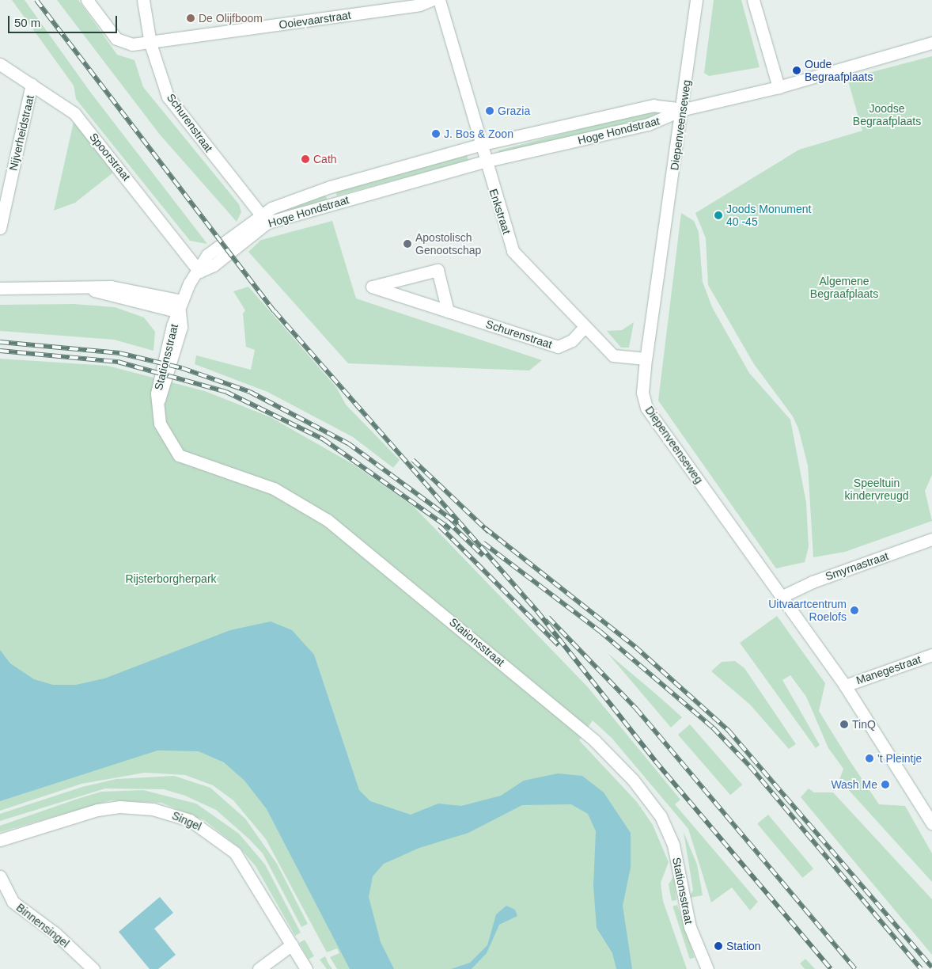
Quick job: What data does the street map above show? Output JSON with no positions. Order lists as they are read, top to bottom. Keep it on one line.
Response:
{"streets":{"street":["Ooievaarstraat","Schurenstraat","Diepenveenseweg","Hoge Hondstraat","Nijverheidstraat","Spoorstraat","Enkstraat","Stationsstraat","Smyrnastraat","Manegestraat","Singel","Binnensingel"]},"crossings":[["Ooievaarstraat","Schurenstraat"],["Schurenstraat","Hoge Hondstraat"],["Schurenstraat","Enkstraat"],["Diepenveenseweg","Hoge Hondstraat"],["Diepenveenseweg","Enkstraat"],["Diepenveenseweg","Smyrnastraat"],["Diepenveenseweg","Manegestraat"],["Hoge Hondstraat","Spoorstraat"],["Hoge Hondstraat","Enkstraat"],["Hoge Hondstraat","Stationsstraat"],["Nijverheidstraat","Spoorstraat"],["Spoorstraat","Stationsstraat"]],"parks":["Joodse Begraafplaats","Algemene Begraafplaats","Speeltuin kindervreugd","Rijsterborgherpark"],"places":["De Olijfboom","Oude Begraafplaats","Grazia","J. Bos & Zoon","Cath","Joods Monument 40 -45","Apostolisch Genootschap","Uitvaartcentrum Roelofs","TinQ","'t Pleintje","Wash Me","Station"],"scale_bar":"50 m"}
